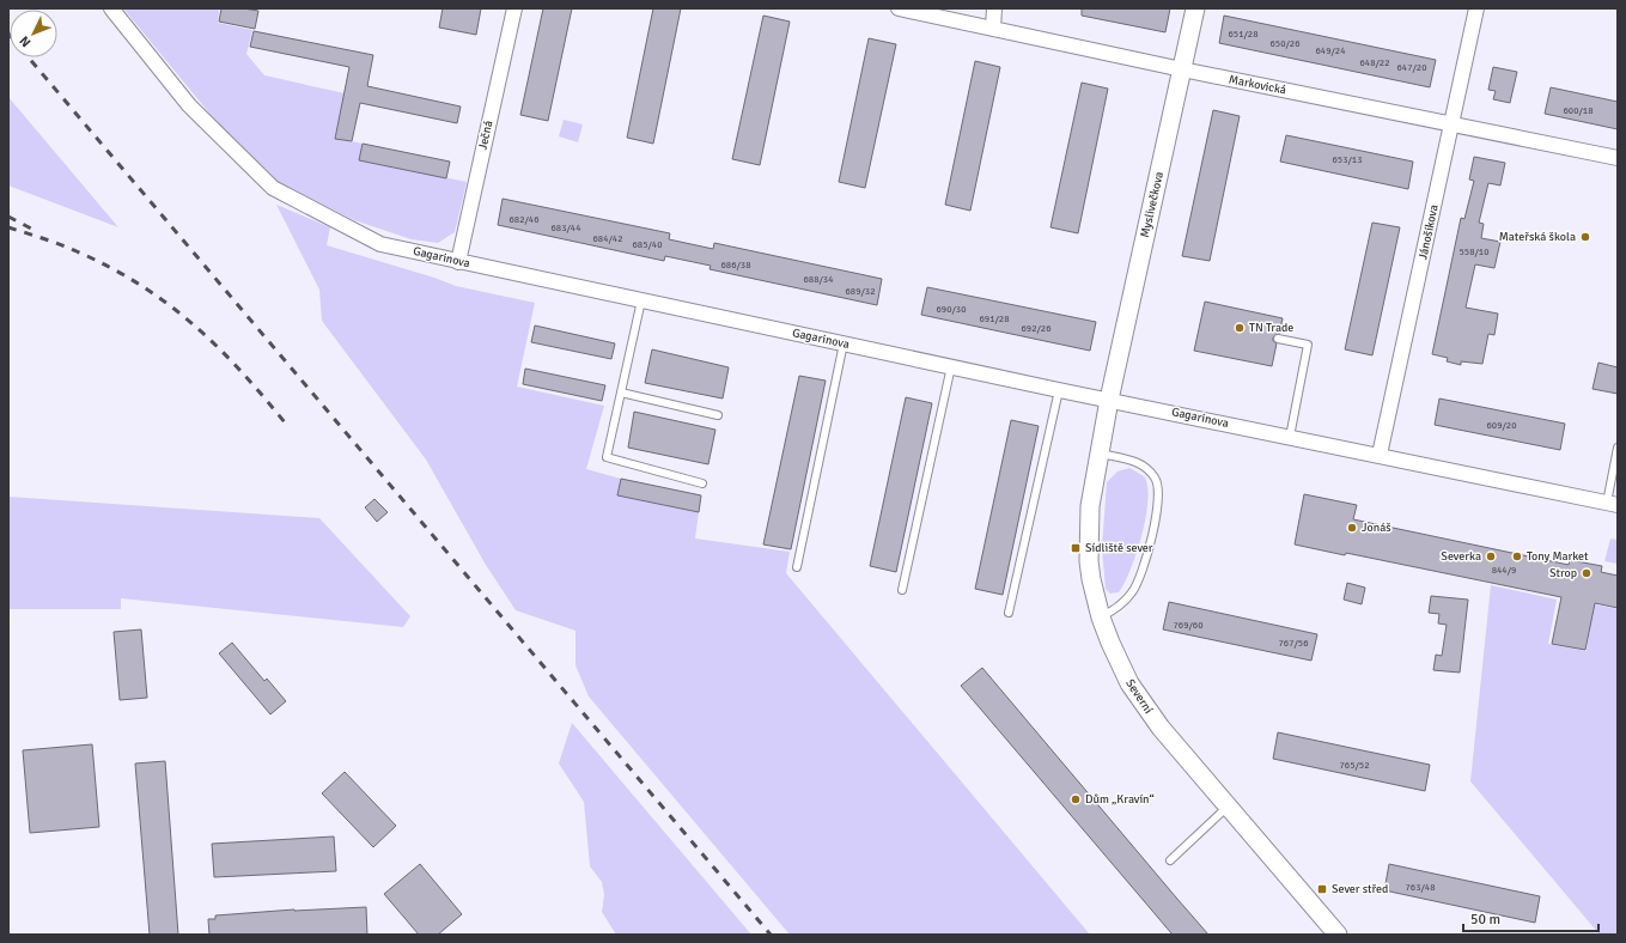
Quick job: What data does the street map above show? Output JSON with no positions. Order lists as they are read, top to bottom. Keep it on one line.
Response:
{"streets":{"street":["Markovická","Ječná","Myslivečkova","Jánošíkova","Gagarinova","Severní"]},"crossings":[["Markovická","Myslivečkova"],["Markovická","Jánošíkova"],["Ječná","Gagarinova"],["Myslivečkova","Gagarinova"],["Myslivečkova","Severní"],["Jánošíkova","Gagarinova"],["Gagarinova","Severní"]],"places":{"other":["Mateřská škola","TN Trade","Jonáš","Severka","Tony Market","Strop","Dům „Kravín“"],"transit":["Sídliště sever","Sever střed"]},"house_numbers":["651/28","650/26","649/24","648/22","647/20","600/18","653/13","682/46","683/44","684/42","685/40","558/10","686/38","688/34","689/32","690/30","691/28","692/26","609/20","844/9","769/60","767/56","765/52","763/48"],"scale_bar":"50 m","north":"bottom left"}
